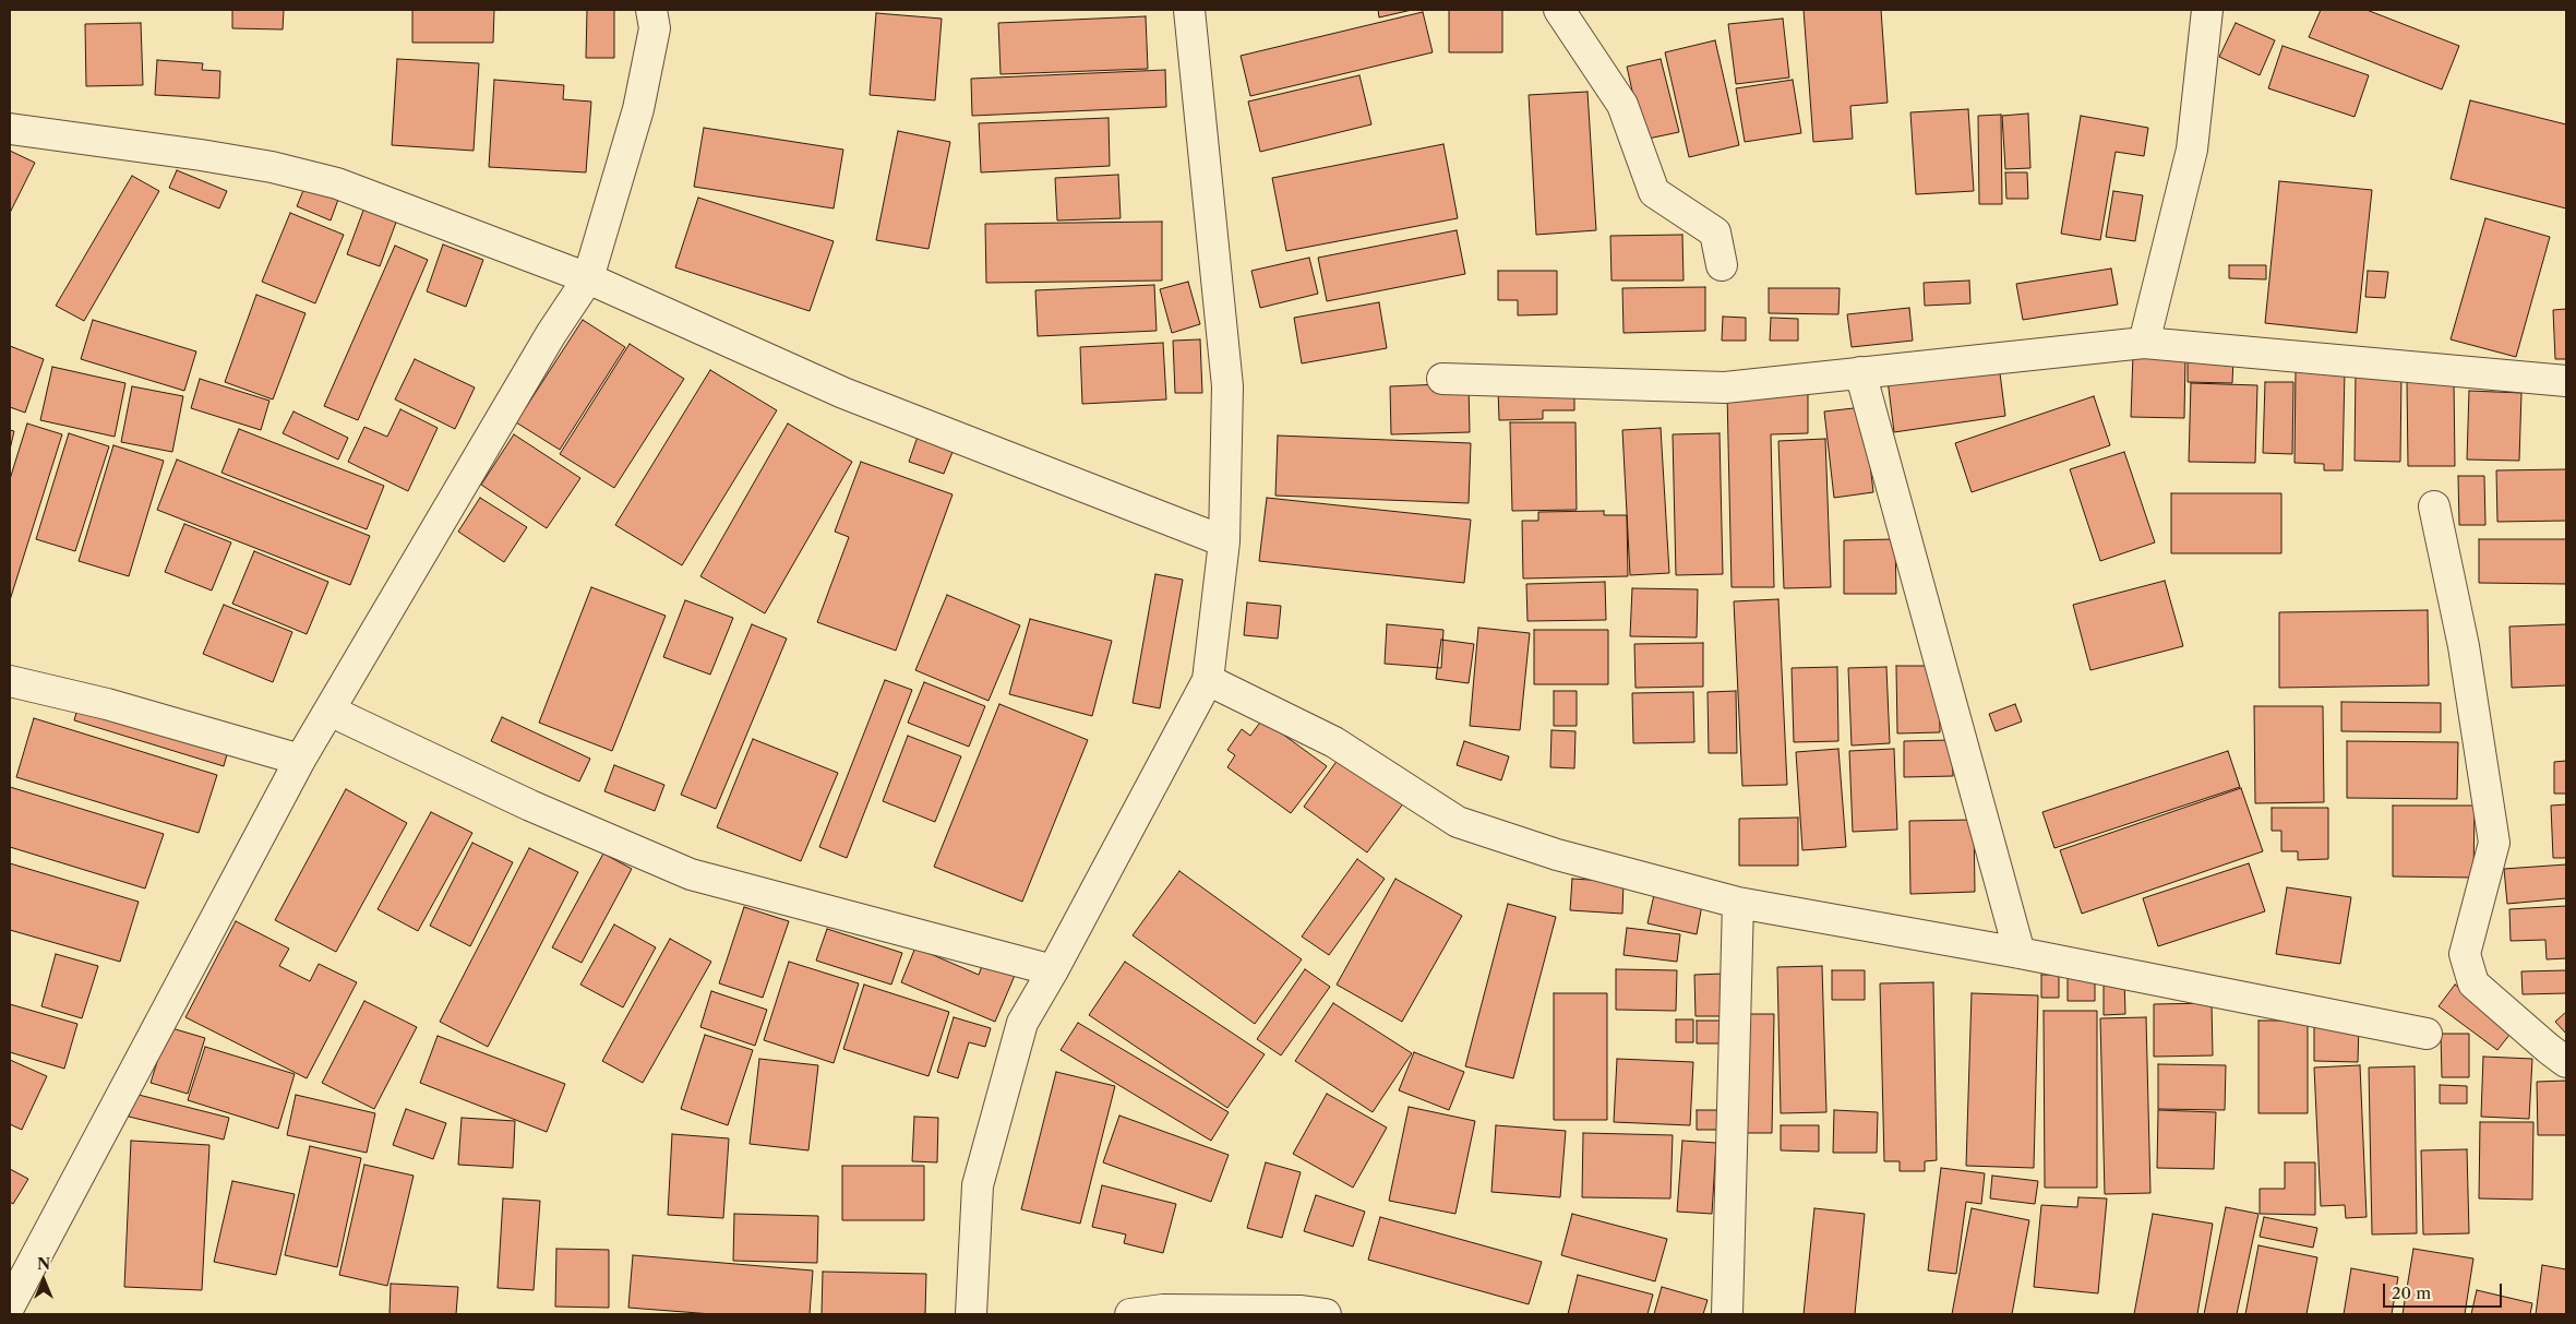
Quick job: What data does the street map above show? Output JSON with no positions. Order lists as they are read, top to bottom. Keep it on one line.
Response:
{"scale_bar":"20 m","north":"top"}
